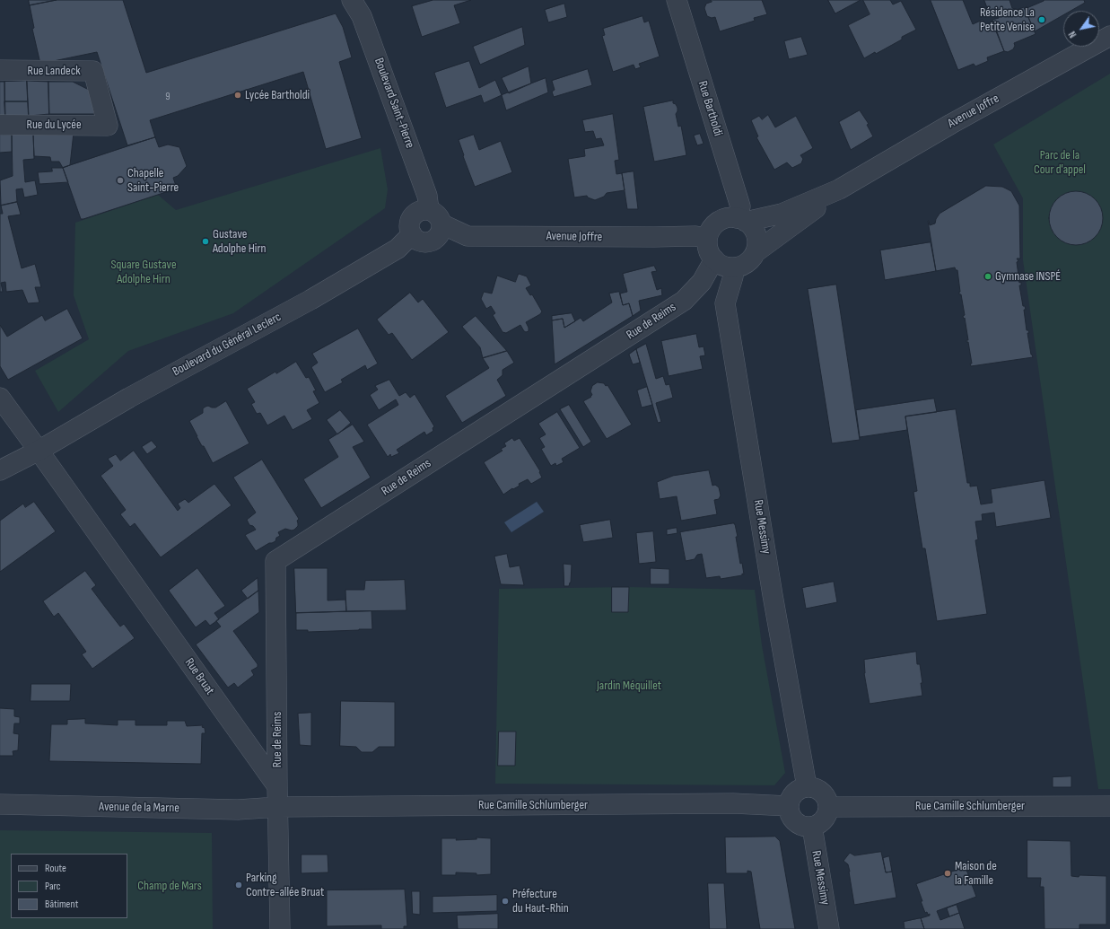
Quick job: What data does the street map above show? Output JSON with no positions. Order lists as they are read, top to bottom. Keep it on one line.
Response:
{"streets":{"street":["Rue Landeck","Boulevard Saint-Pierre","Rue Bartholdi","Avenue Joffre","Rue du Lycée","Rue de Reims","Boulevard du Général Leclerc","Rue Messimy","Rue Bruat","Rue Camille Schlumberger","Avenue de la Marne"]},"crossings":[["Rue Landeck","Rue du Lycée"],["Boulevard Saint-Pierre","Avenue Joffre"],["Boulevard Saint-Pierre","Boulevard du Général Leclerc"],["Rue Bartholdi","Avenue Joffre"],["Rue Bartholdi","Rue de Reims"],["Rue Bartholdi","Rue Messimy"],["Avenue Joffre","Rue de Reims"],["Avenue Joffre","Boulevard du Général Leclerc"],["Avenue Joffre","Rue Messimy"],["Rue de Reims","Rue Messimy"],["Rue de Reims","Rue Bruat"],["Boulevard du Général Leclerc","Rue Bruat"],["Rue Messimy","Rue Camille Schlumberger"],["Rue Camille Schlumberger","Avenue de la Marne"]],"parks":["Parc de la Cour d'appel","Square Gustave Adolphe Hirn","Jardin Méquillet","Champ de Mars"],"places":["Résidence La Petite Venise","Lycée Bartholdi","Chapelle Saint-Pierre","Gustave Adolphe Hirn","Gymnase INSPÉ","Maison de la Famille","Parking Contre-allée Bruat","Préfecture du Haut-Rhin"],"house_numbers":["9"],"legend":["Route","Parc","Bâtiment"],"north":"bottom left"}
